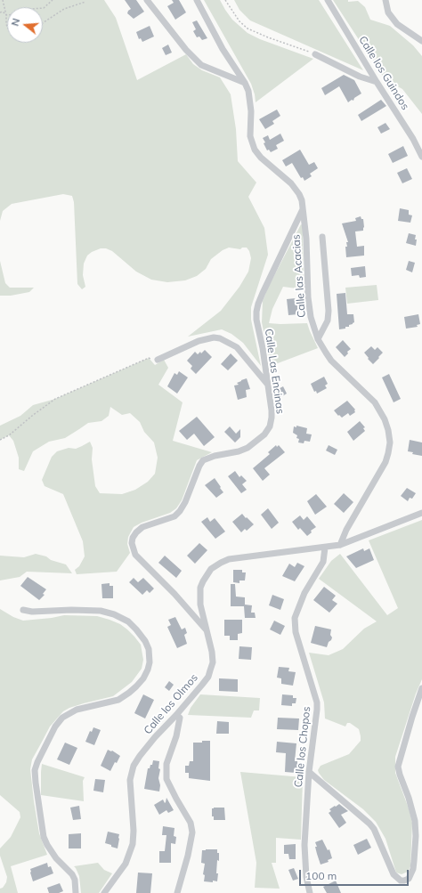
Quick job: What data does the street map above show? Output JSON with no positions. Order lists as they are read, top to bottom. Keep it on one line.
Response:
{"streets":{"street":["Calle los Guindos","Calle las Acacias","Calle Las Encinas","Calle los Olmos","Calle los Chopos"]},"crossings":[["Calle las Acacias","Calle Las Encinas"],["Calle las Acacias","Calle los Olmos"],["Calle Las Encinas","Calle los Olmos"],["Calle los Olmos","Calle los Chopos"]],"scale_bar":"100 m","north":"left"}
